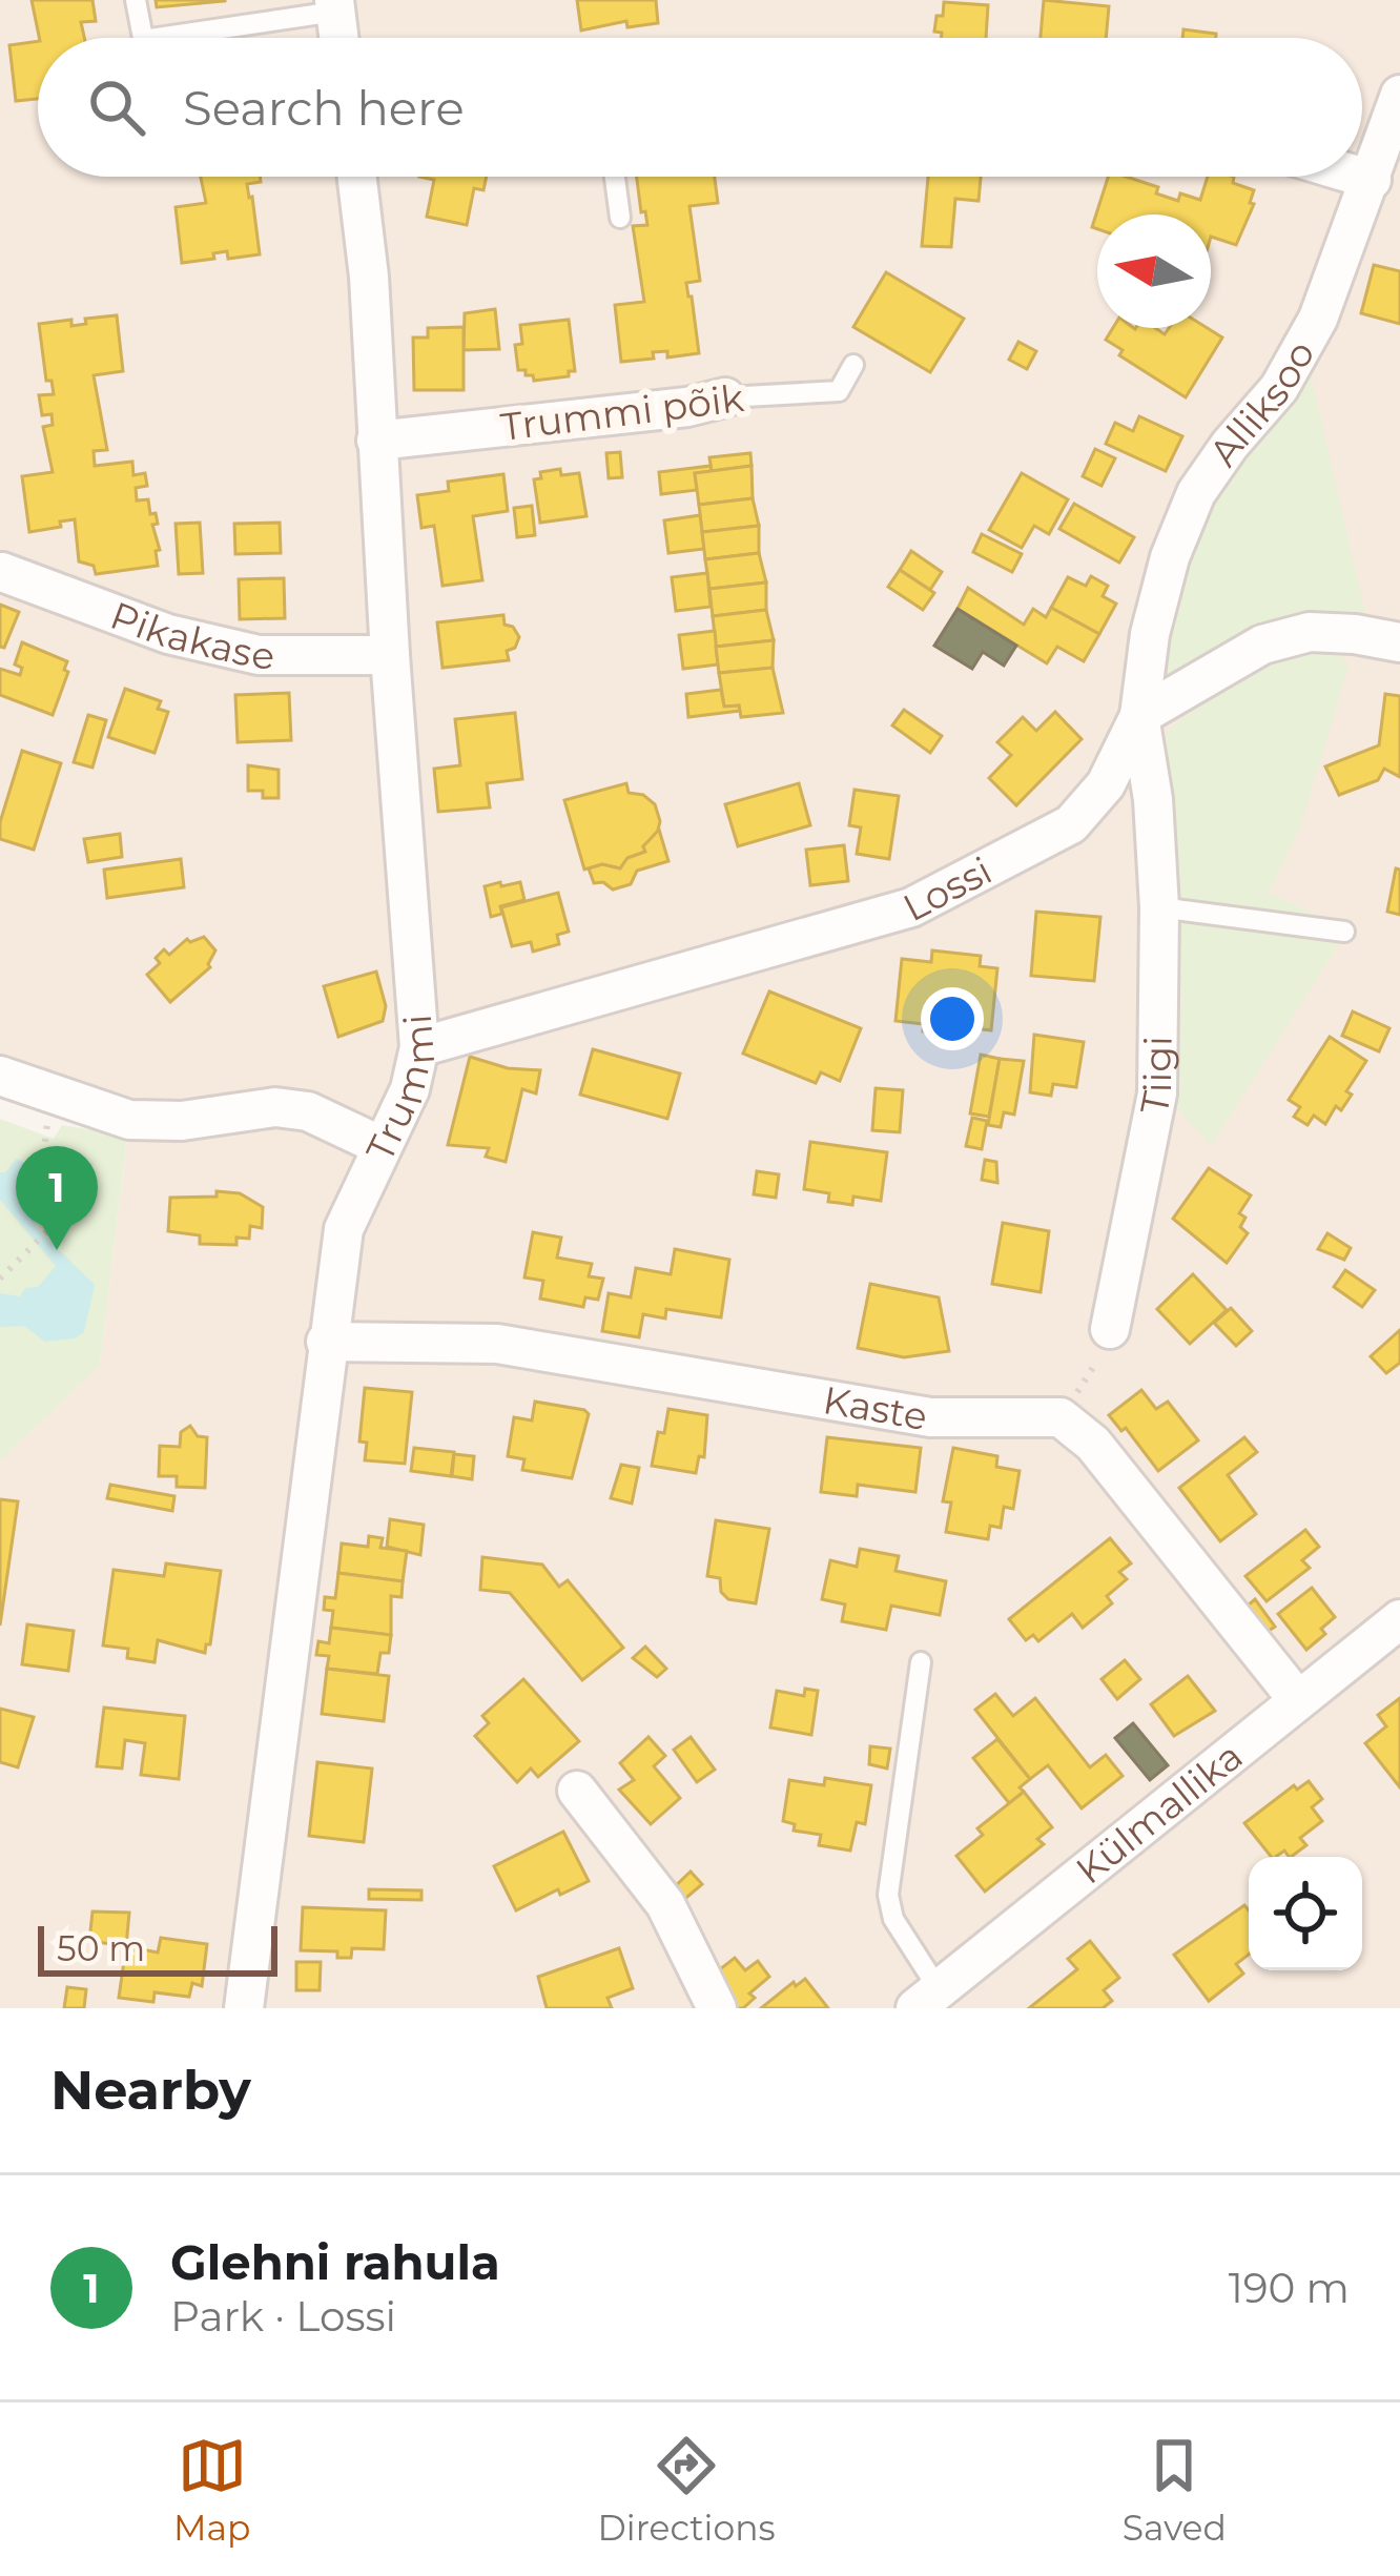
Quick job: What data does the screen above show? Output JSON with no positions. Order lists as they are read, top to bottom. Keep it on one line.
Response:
{"streets":{"street":["Alliksoo","Trummi põik","Pikakase","Lossi","Tiigi","Trummi","Kaste","Külmallika"]},"crossings":[["Alliksoo","Lossi"],["Alliksoo","Tiigi"],["Trummi põik","Trummi"],["Pikakase","Trummi"],["Lossi","Tiigi"],["Lossi","Trummi"],["Trummi","Kaste"]],"scale_bar":"50 m","north":"left","page":{"search":"Search here","pins":"1","scale":"50 m","heading":"Nearby","list":[{"mark":"1","name":"Glehni rahula","note":"Park · Lossi","value":"190 m"}],"nav":["Map","Directions","Saved"]}}
